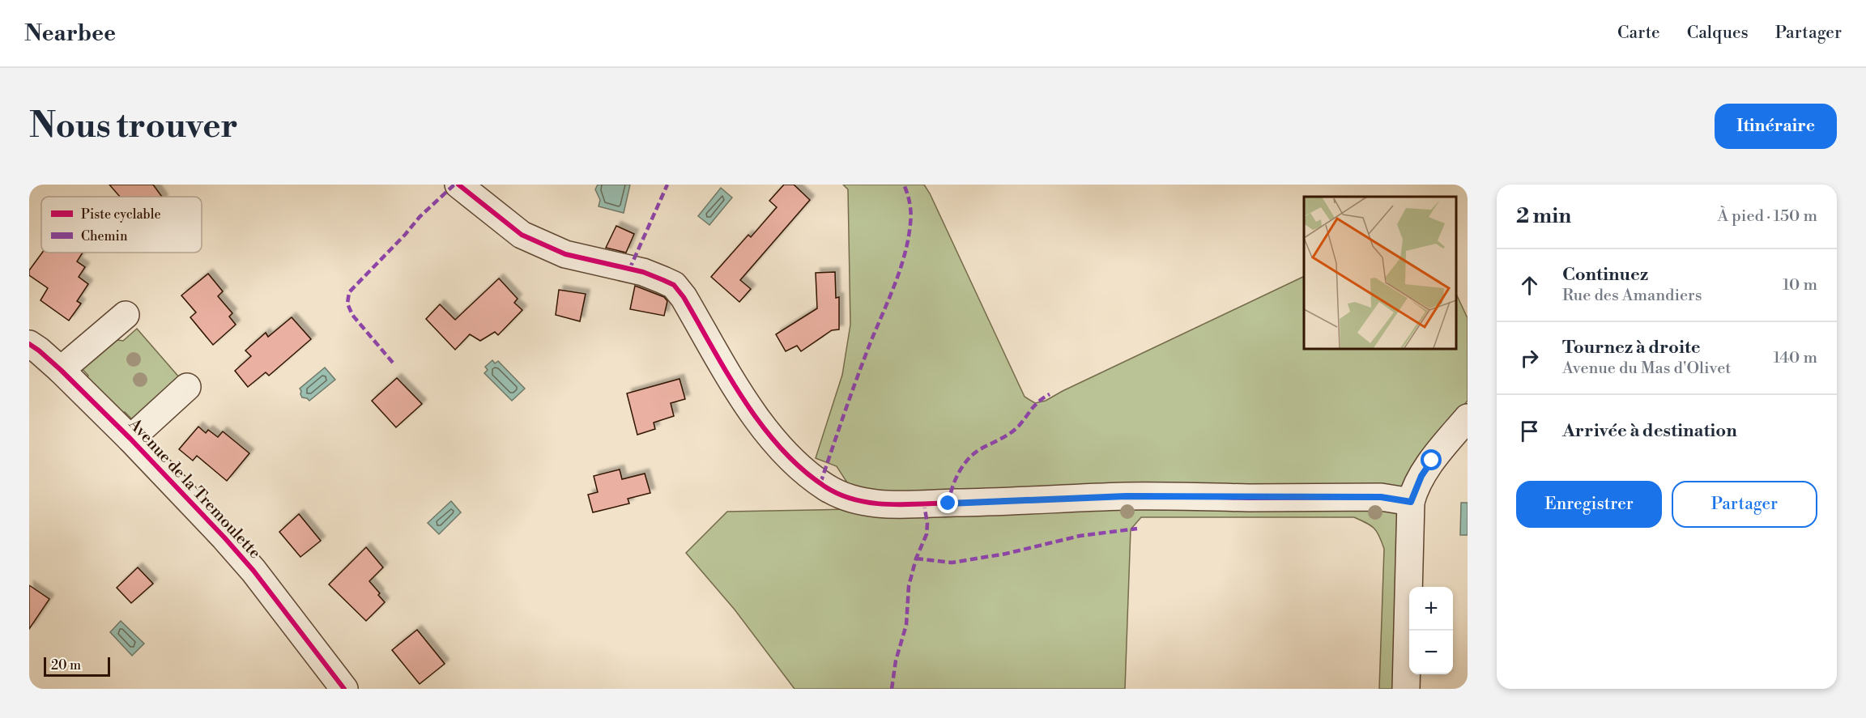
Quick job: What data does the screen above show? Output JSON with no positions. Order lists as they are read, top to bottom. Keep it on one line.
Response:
{"streets":{"street":["Avenue de la Tremoulette"]},"legend":["Piste cyclable","Chemin"],"scale_bar":"20 m","page":{"header":"Nearbee","nav":["Carte","Calques","Partager"],"buttons":["Itinéraire",["Enregistrer","Partager"]],"title":"Nous trouver","heading":["2 min","À pied · 150 m"],"list":[["Continuez","Rue des Amandiers","10 m"],["Tournez à droite","Avenue du Mas d'Olivet","140 m"],"Arrivée à destination"],"map_buttons":["+","−"],"scale":"20 m"}}
